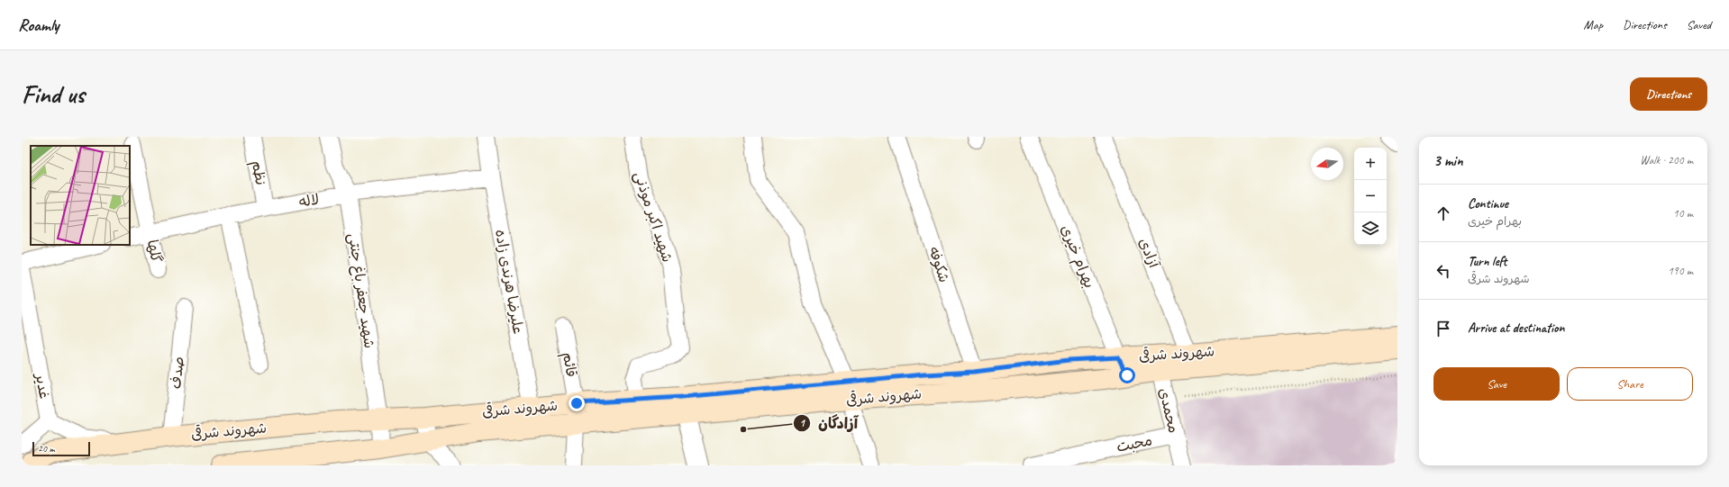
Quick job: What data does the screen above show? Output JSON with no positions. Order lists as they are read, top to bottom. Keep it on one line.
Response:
{"streets":{"main road":["شهروند شرقی"],"street":["نظم","لاله","شهید اکبر موذنی","گلها","آزادی","بهرام خیری","شکوفه","علیرضا هرندی زاده","شهید جعفر باغ جنتی","قائم","صدف","غدیر","محمدی","محبت"]},"crossings":[["نظم","لاله"],["لاله","گلها"],["لاله","علیرضا هرندی زاده"],["لاله","شهید جعفر باغ جنتی"],["شهید اکبر موذنی","شهروند شرقی"],["آزادی","شهروند شرقی"],["بهرام خیری","شهروند شرقی"],["شکوفه","شهروند شرقی"],["علیرضا هرندی زاده","شهروند شرقی"],["شهید جعفر باغ جنتی","شهروند شرقی"],["شهروند شرقی","قائم"],["شهروند شرقی","صدف"],["شهروند شرقی","محمدی"],["محمدی","محبت"]],"places":["آزادگان"],"scale_bar":"20 m","north":"left","page":{"header":"Roamly","nav":["Map","Directions","Saved"],"buttons":["Directions",["Save","Share"]],"title":"Find us","heading":["3 min","Walk · 200 m"],"map_buttons":["+","−"],"list":[["Continue","بهرام خیری","10 m"],["Turn left","شهروند شرقی","190 m"],"Arrive at destination"],"scale":"20 m"}}
